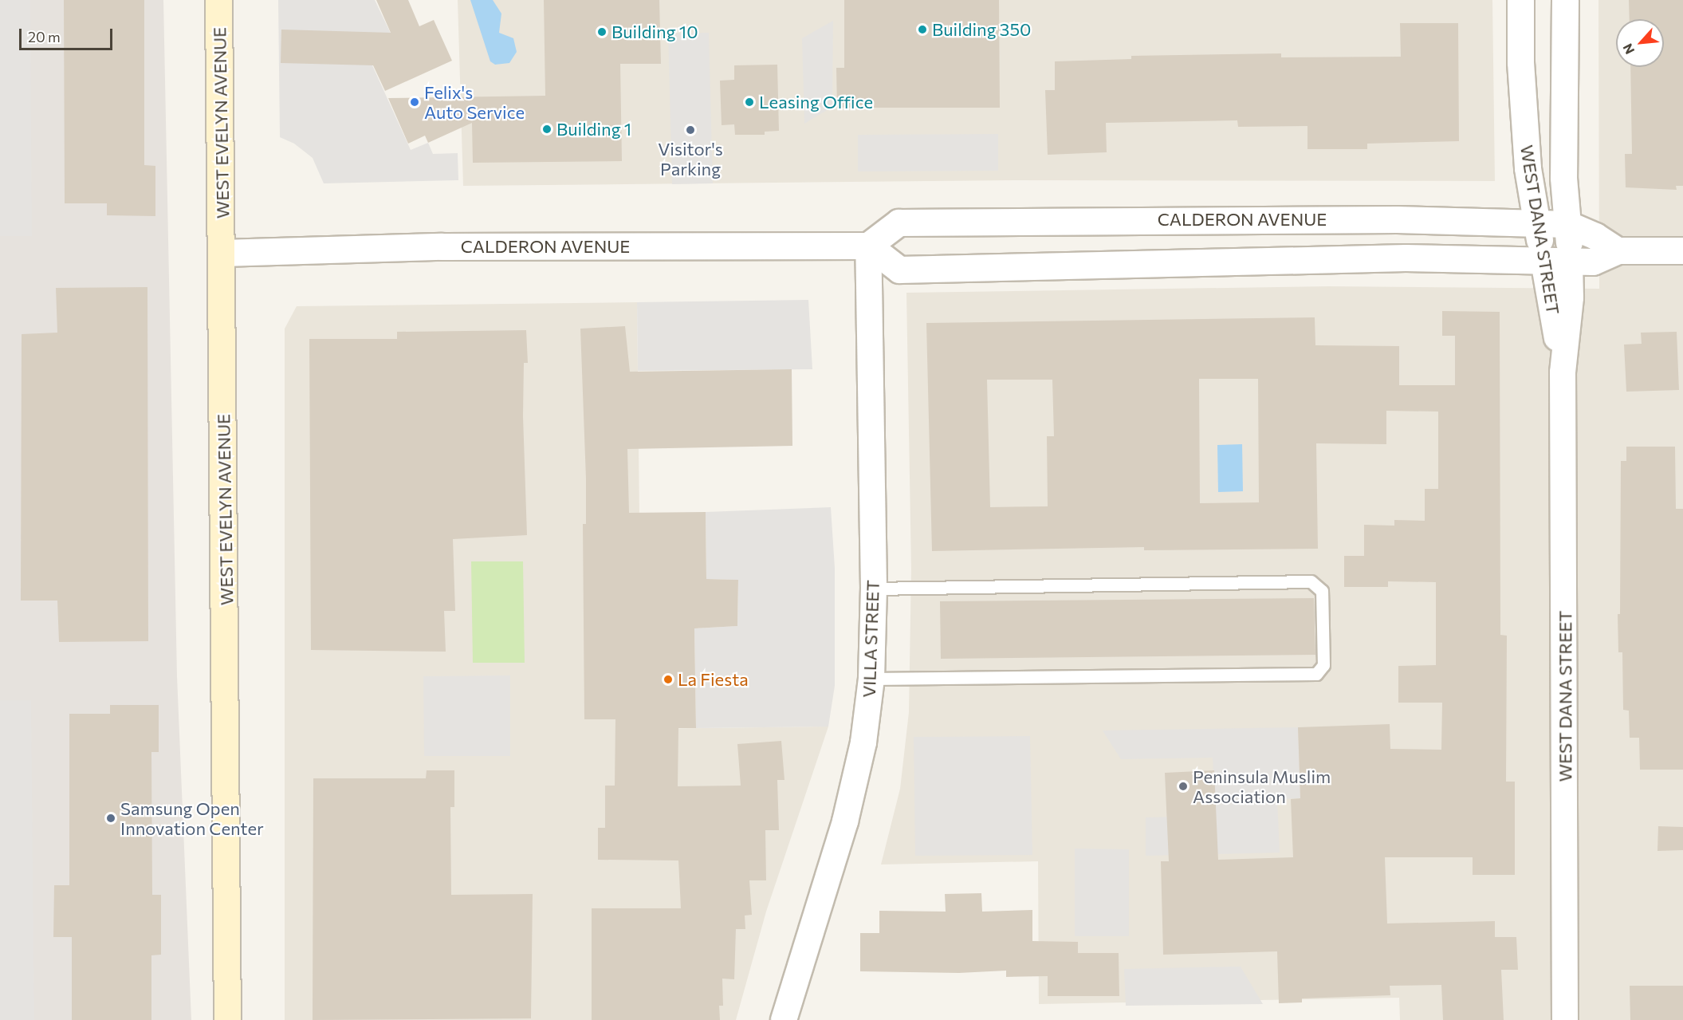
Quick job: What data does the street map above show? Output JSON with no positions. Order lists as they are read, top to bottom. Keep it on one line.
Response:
{"streets":{"main road":["WEST EVELYN AVENUE"],"street":["CALDERON AVENUE","WEST DANA STREET","VILLA STREET"]},"crossings":[["WEST EVELYN AVENUE","CALDERON AVENUE"],["CALDERON AVENUE","WEST DANA STREET"],["CALDERON AVENUE","VILLA STREET"]],"places":["Building 350","Building 10","Felix's Auto Service","Leasing Office","Building 1","Visitor's Parking","La Fiesta","Peninsula Muslim Association","Samsung Open Innovation Center"],"scale_bar":"20 m","north":"bottom left"}
